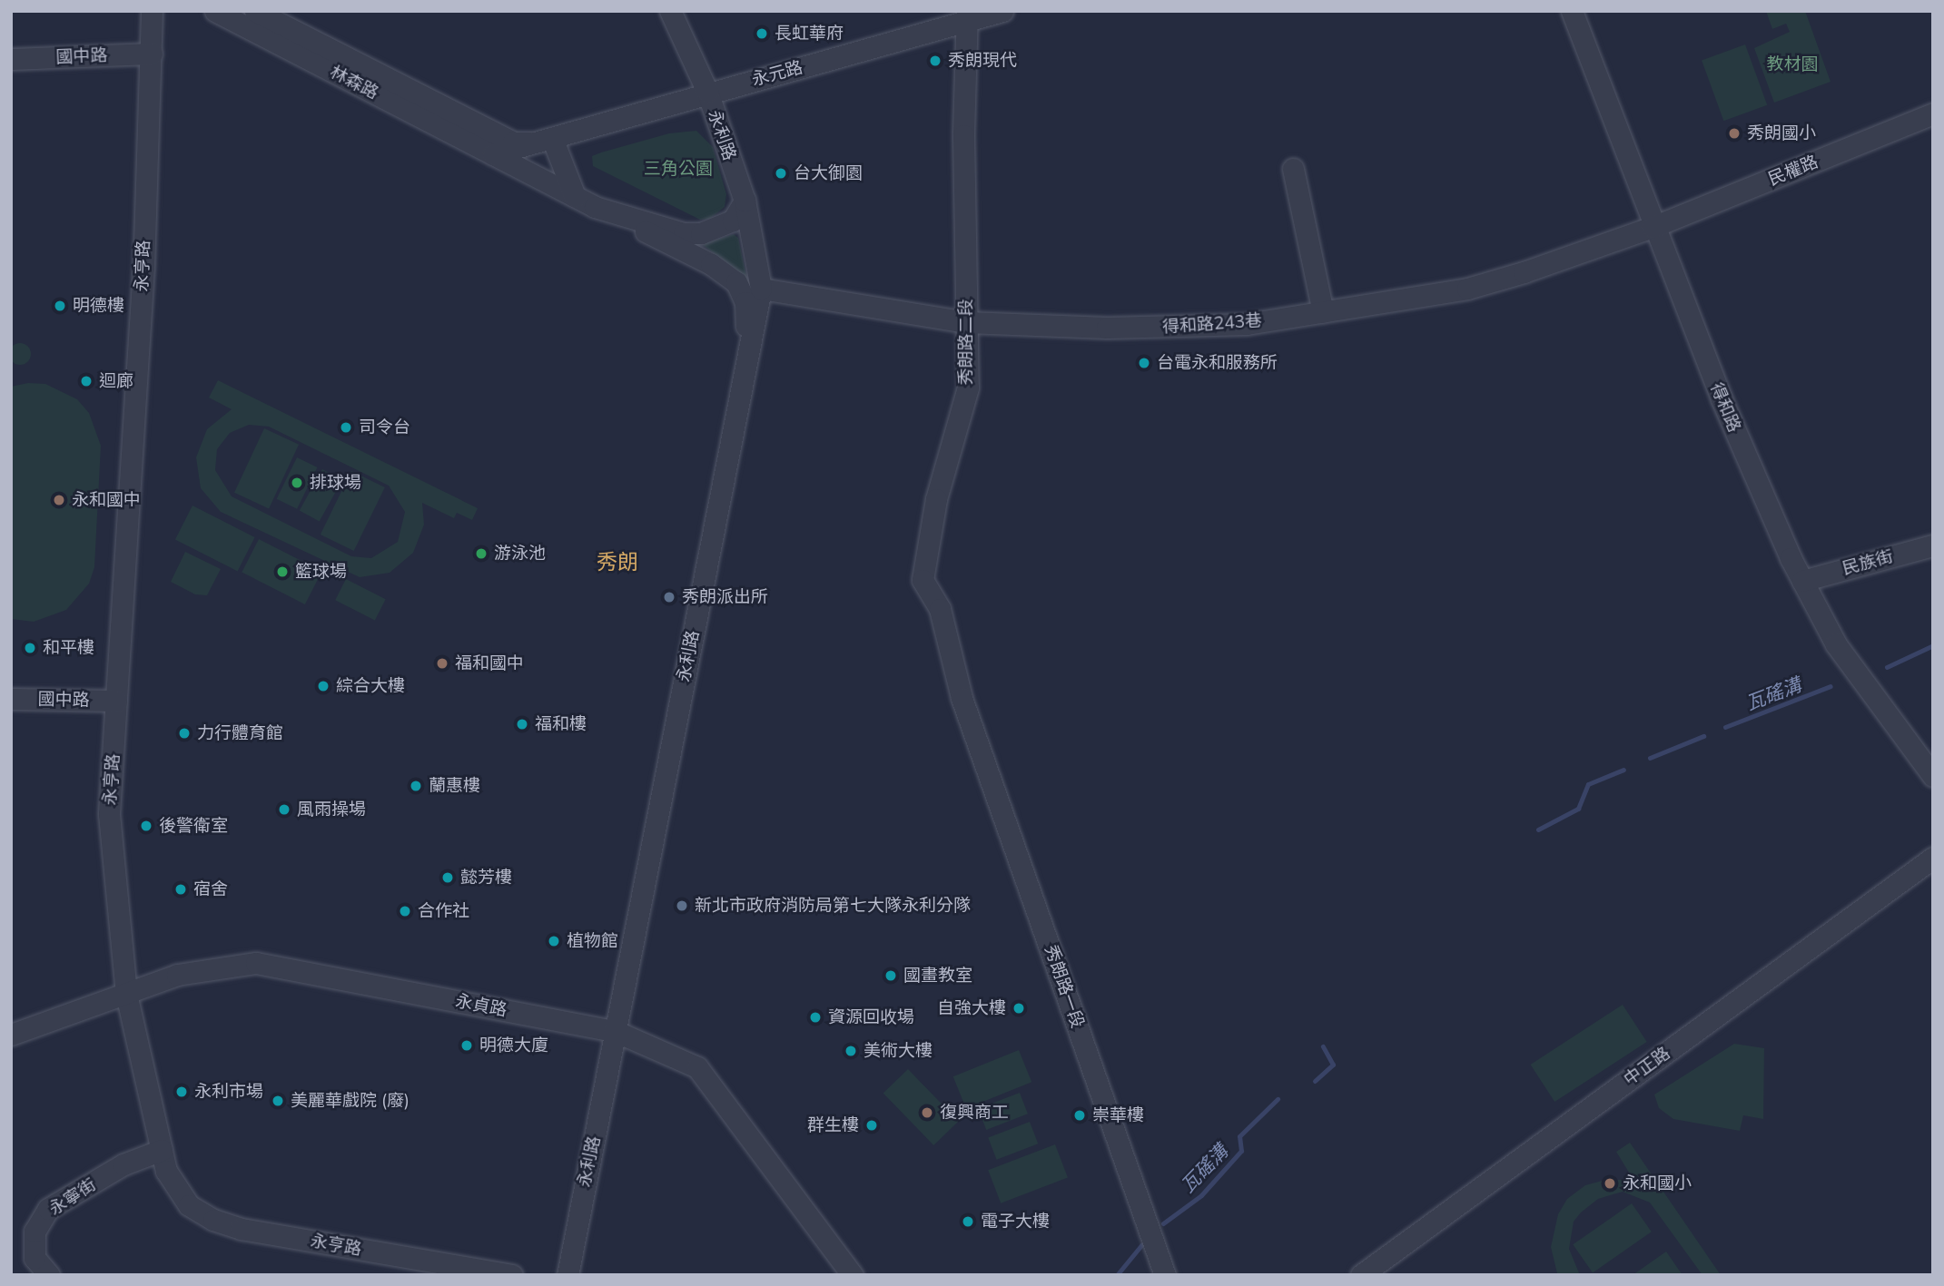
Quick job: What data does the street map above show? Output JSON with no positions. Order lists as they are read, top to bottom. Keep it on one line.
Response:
{"streets":{"street":["國中路","永元路","林森路","永利路","民權路","永亨路","得和路243巷","秀朗路二段","得和路","民族街","秀朗路一段","永貞路","中正路","永寧街"]},"crossings":[["國中路","永亨路"],["永元路","林森路"],["永元路","永利路"],["永元路","秀朗路二段"],["永利路","得和路243巷"],["永利路","永貞路"],["民權路","得和路243巷"],["民權路","得和路"],["永亨路","永貞路"],["永亨路","永寧街"],["得和路243巷","秀朗路二段"],["得和路243巷","得和路"],["秀朗路二段","秀朗路一段"],["得和路","民族街"]],"districts":["秀朗"],"water":["瓦磘溝"],"parks":["教材園","三角公園"],"places":["長虹華府","秀朗現代","秀朗國小","台大御園","明德樓","台電永和服務所","迴廊","司令台","排球場","永和國中","游泳池","籃球場","秀朗派出所","和平樓","福和國中","綜合大樓","福和樓","力行體育館","蘭惠樓","風雨操場","後警衛室","懿芳樓","宿舍","新北市政府消防局第七大隊永利分隊","合作社","植物館","國畫教室","自強大樓","資源回收場","明德大廈","美術大樓","永利市場","美麗華戲院 (廢)","復興商工","崇華樓","群生樓","永和國小","電子大樓"]}
